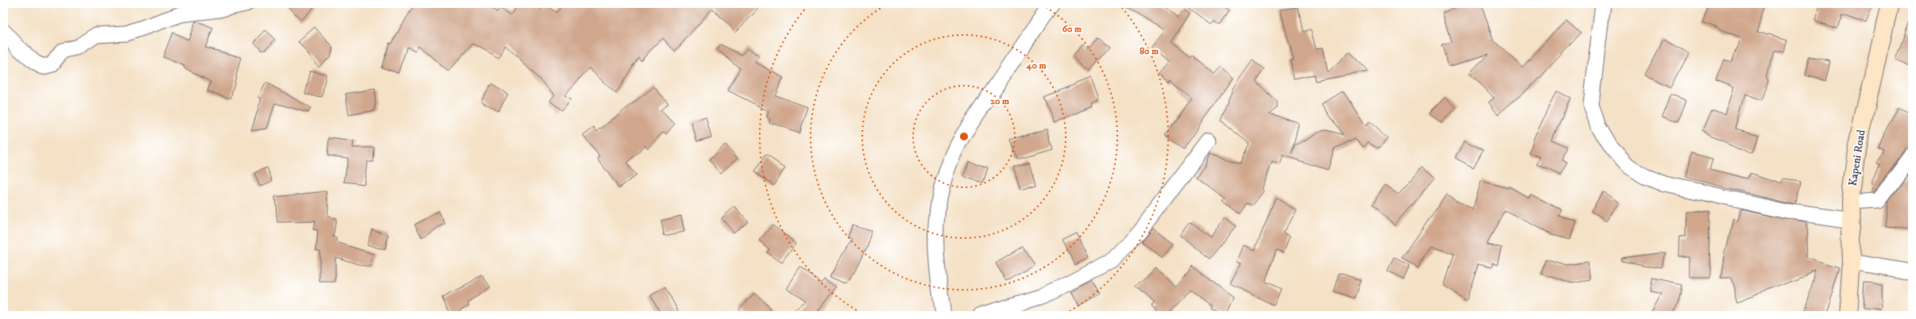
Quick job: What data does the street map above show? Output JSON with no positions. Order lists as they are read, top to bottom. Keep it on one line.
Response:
{"streets":{"main road":["Kapeni Road"]},"rings":["60 m","80 m","40 m","20 m"]}
